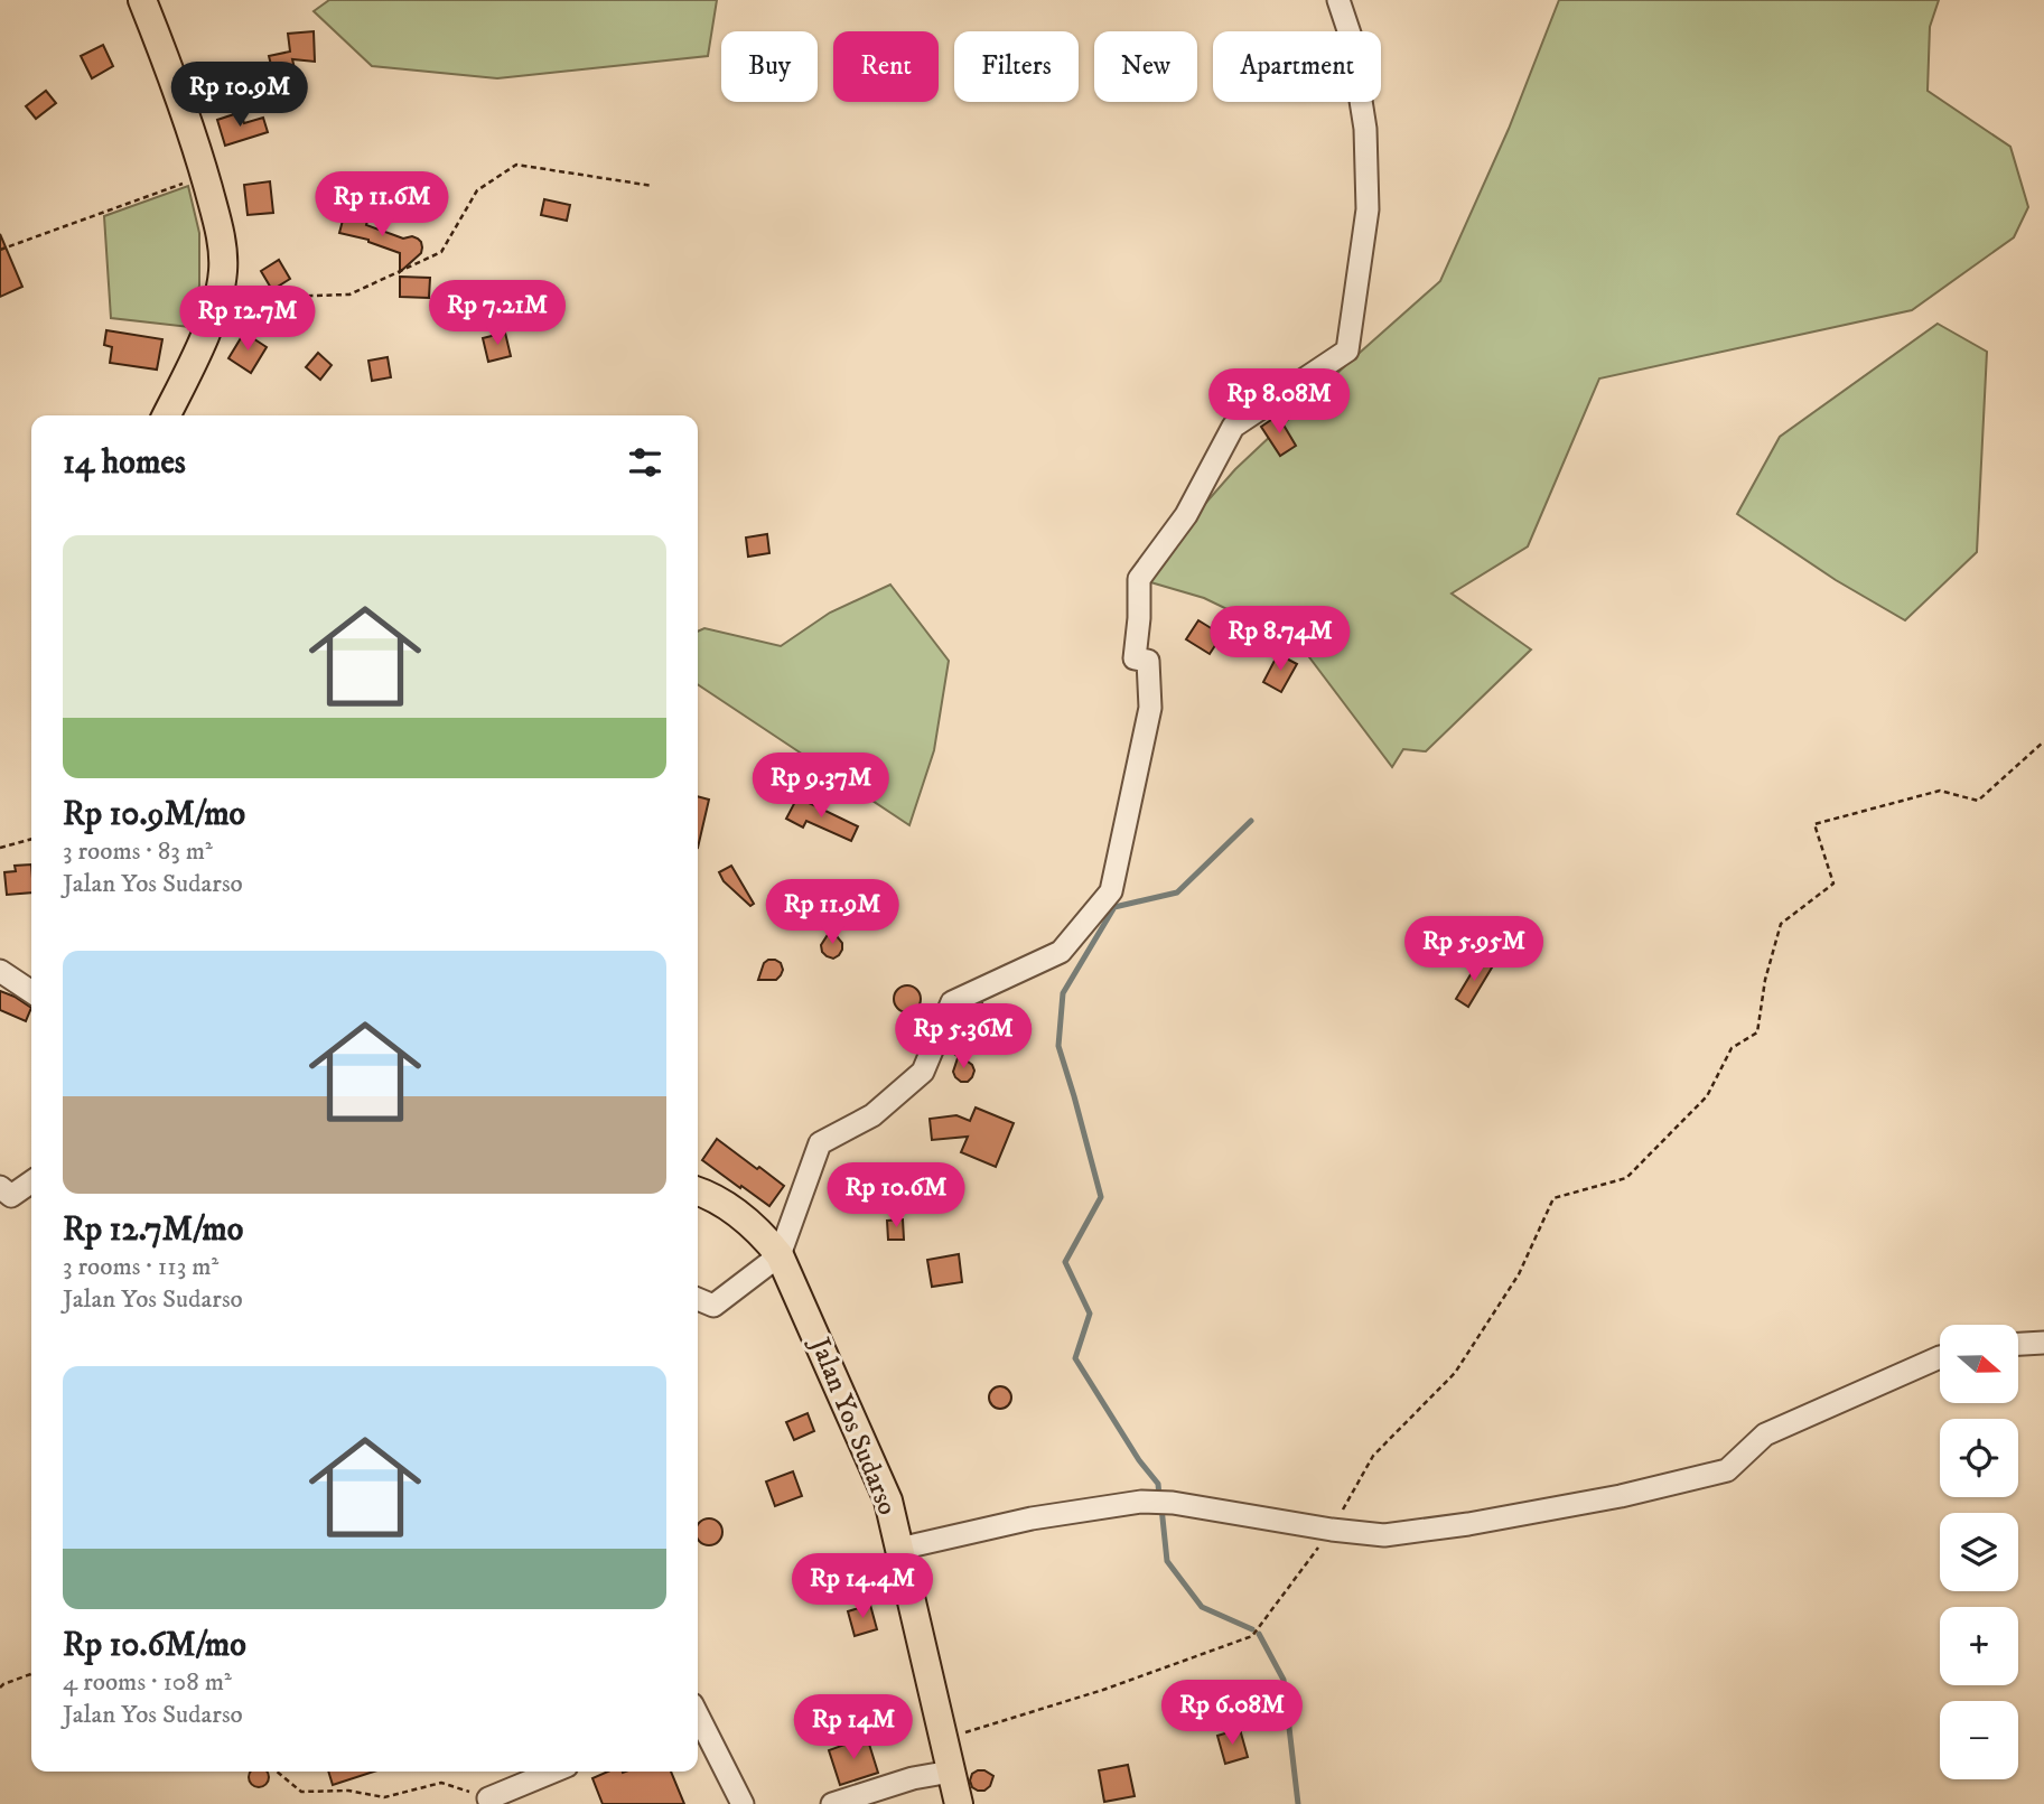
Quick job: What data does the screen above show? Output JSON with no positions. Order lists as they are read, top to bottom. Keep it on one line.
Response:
{"streets":{"main road":["Jalan Yos Sudarso"]},"north":"right","page":{"chip":["Buy","Rent","Filters","New","Apartment"],"price":["Rp 10.9M","Rp 11.6M","Rp 7.21M","Rp 12.7M","Rp 8.08M","Rp 8.74M","Rp 9.37M","Rp 11.9M","Rp 5.95M","Rp 5.36M","Rp 10.6M","Rp 14.4M","Rp 6.08M","Rp 14M"],"heading":"14 homes","list":[{"name":"Rp 10.9M/mo","note":"3 rooms · 83 m² · Jalan Yos Sudarso"},{"name":"Rp 12.7M/mo","note":"3 rooms · 113 m² · Jalan Yos Sudarso"},{"name":"Rp 10.6M/mo","note":"4 rooms · 108 m² · Jalan Yos Sudarso"}],"map_buttons":["+","−"]}}
